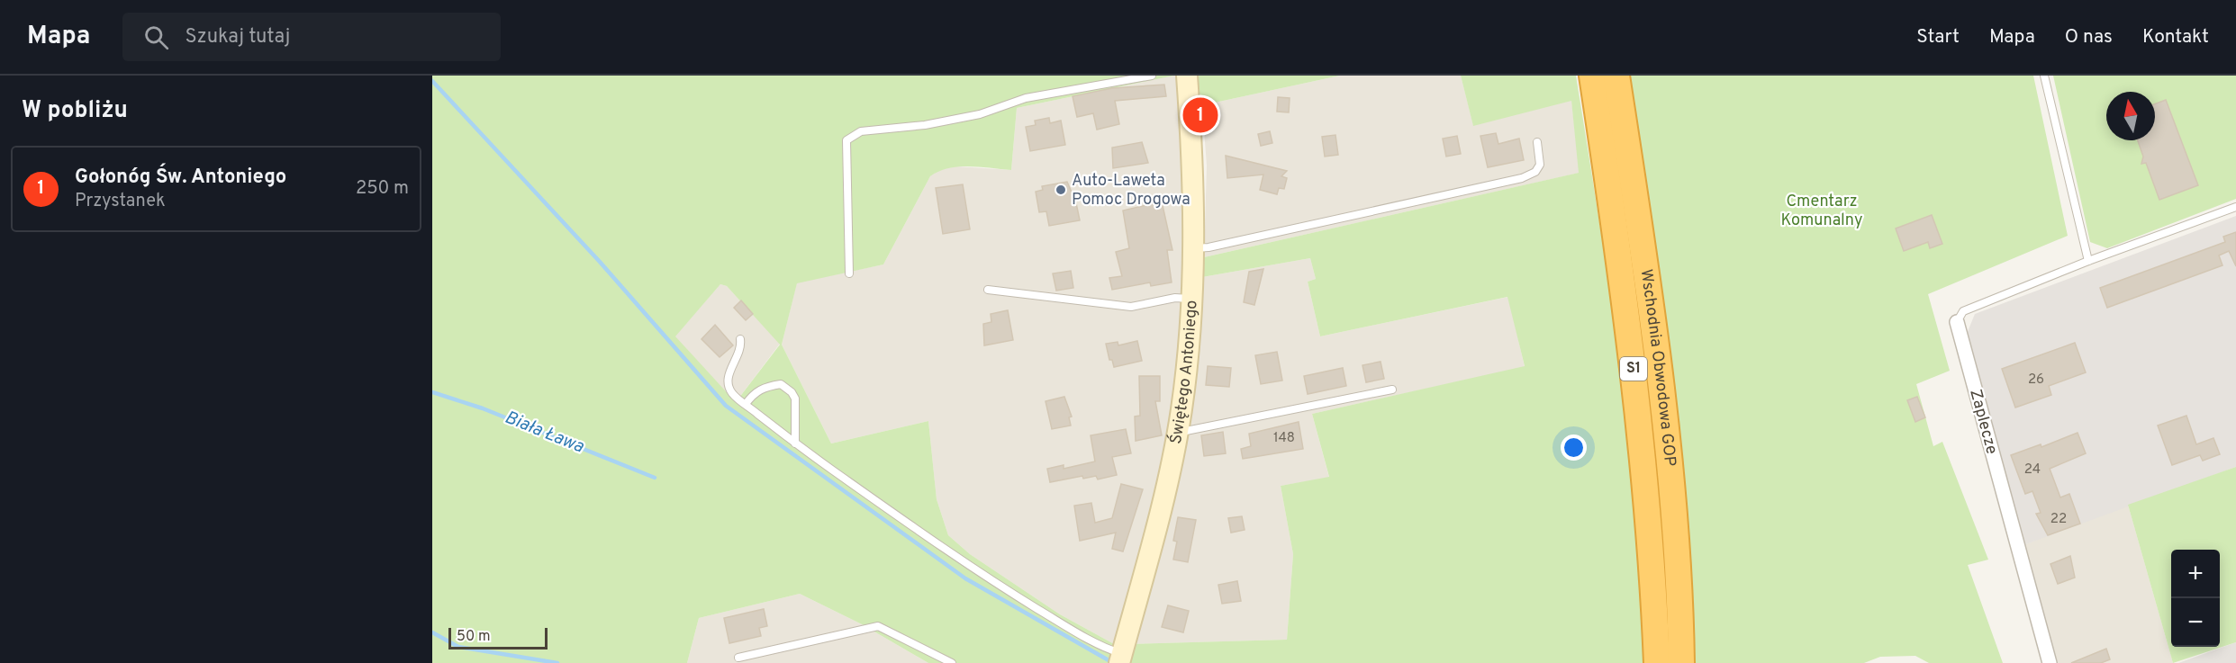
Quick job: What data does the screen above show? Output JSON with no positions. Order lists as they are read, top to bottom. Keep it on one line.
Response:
{"streets":{"highway":["S1","Wschodnia Obwodowa GOP"],"street":["Świętego Antoniego","Zaplecze"]},"water":["Biała Ława"],"parks":["Cmentarz Komunalny"],"places":["Auto-Laweta Pomoc Drogowa"],"house_numbers":["26","148","24","22"],"scale_bar":"50 m","north":"top","page":{"header":"Mapa","search":"Szukaj tutaj","nav":["Start","Mapa","O nas","Kontakt"],"heading":"W pobliżu","pins":"1","list":[{"mark":"1","name":"Gołonóg Św. Antoniego","note":"Przystanek","value":"250 m"}],"map_buttons":["+","−"],"scale":"50 m"}}
